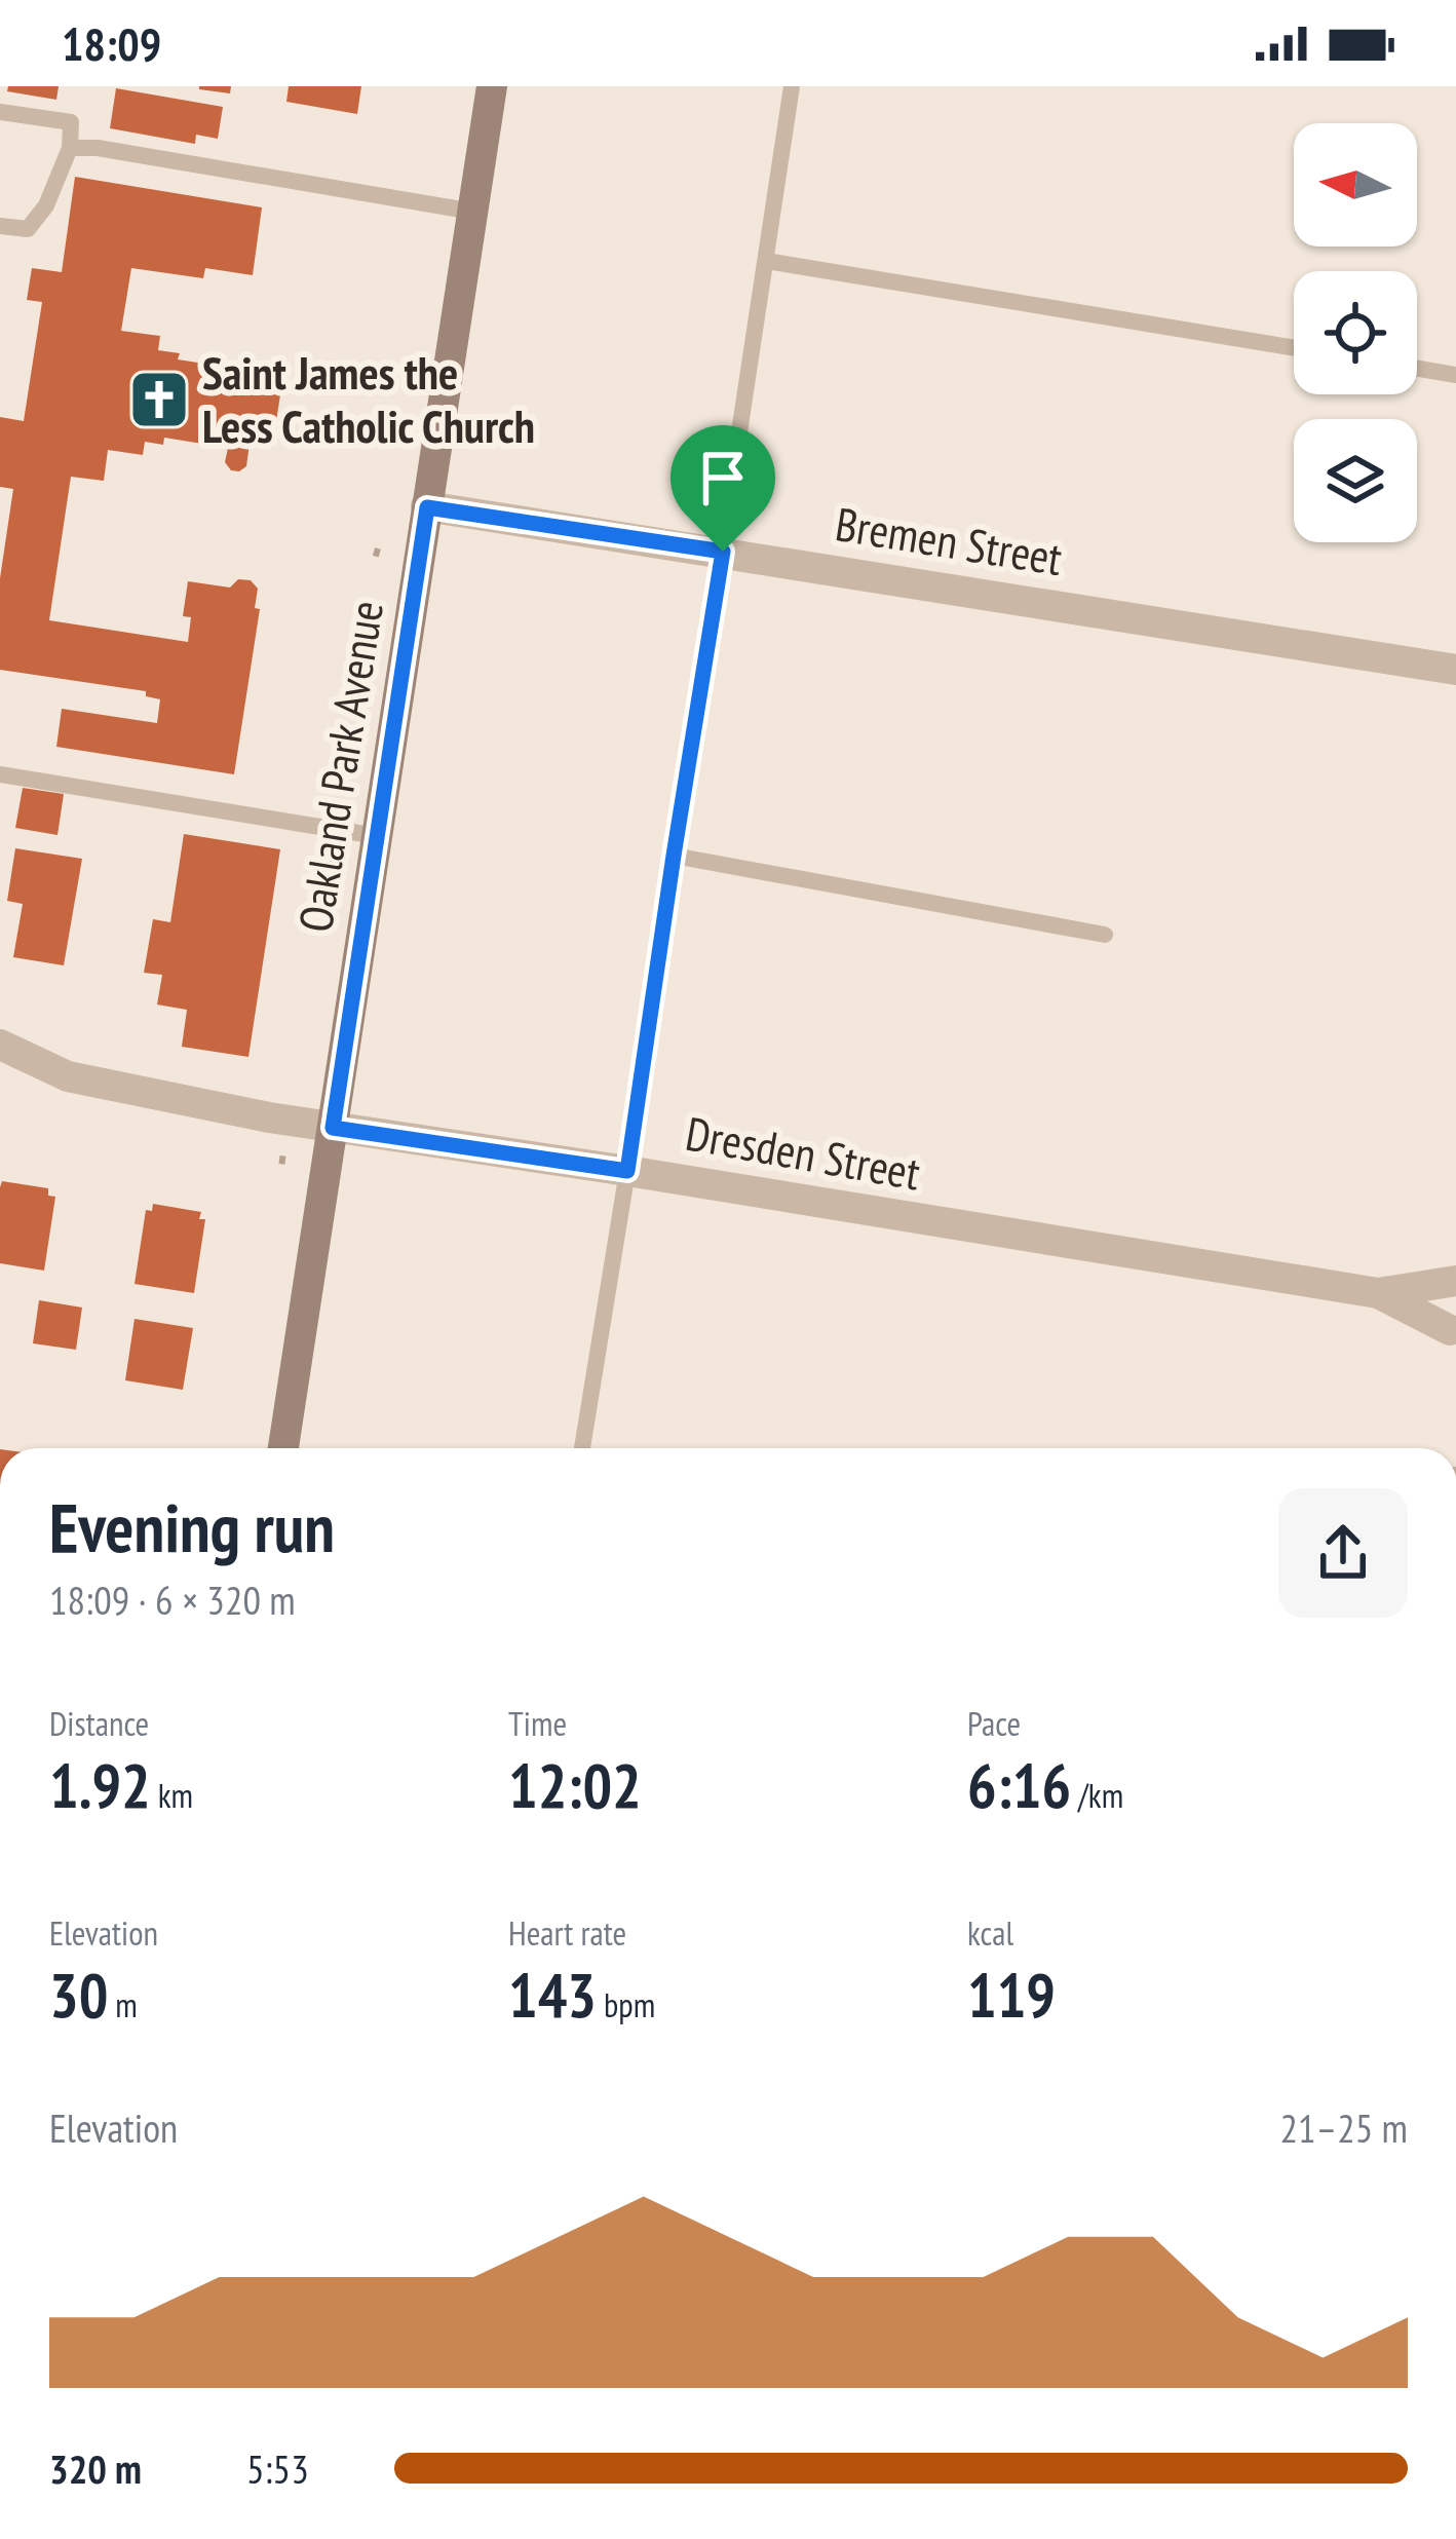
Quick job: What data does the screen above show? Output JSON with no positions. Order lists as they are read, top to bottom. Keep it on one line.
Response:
{"streets":{"main road":["Oakland Park Avenue"],"street":["Bremen Street","Dresden Street"]},"crossings":[["Bremen Street","Oakland Park Avenue"],["Oakland Park Avenue","Dresden Street"]],"places":{"church":["Saint James the Less Catholic Church"]},"north":"left","page":{"status":"18:09","heading":["Evening run","18:09 · 6 × 320 m"],"stats":[["Distance","1.92 km"],["Time","12:02"],["Pace","6:16 /km"],["Elevation","30 m"],["Heart rate","143 bpm"],["kcal","119"]],"chart":["Elevation","21–25 m"],"list":[{"name":"320 m","note":"5:53"}]}}
